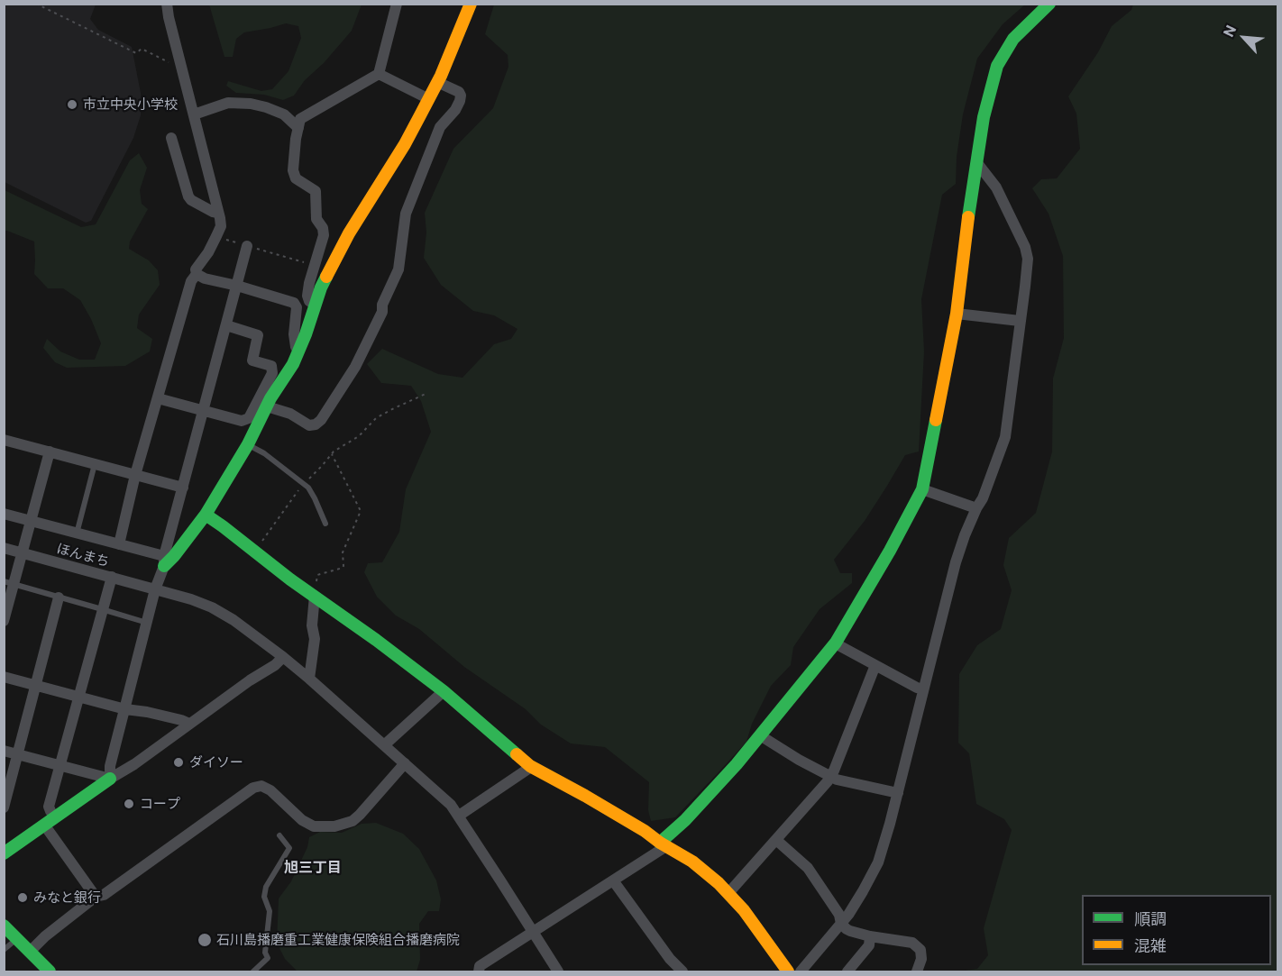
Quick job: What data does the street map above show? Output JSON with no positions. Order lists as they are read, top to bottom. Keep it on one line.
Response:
{"streets":{"street":["ほんまち"]},"districts":["旭三丁目"],"places":["市立中央小学校","ダイソー","コープ","みなと銀行","石川島播磨重工業健康保険組合播磨病院"],"legend":["順調","混雑"],"north":"top left"}
